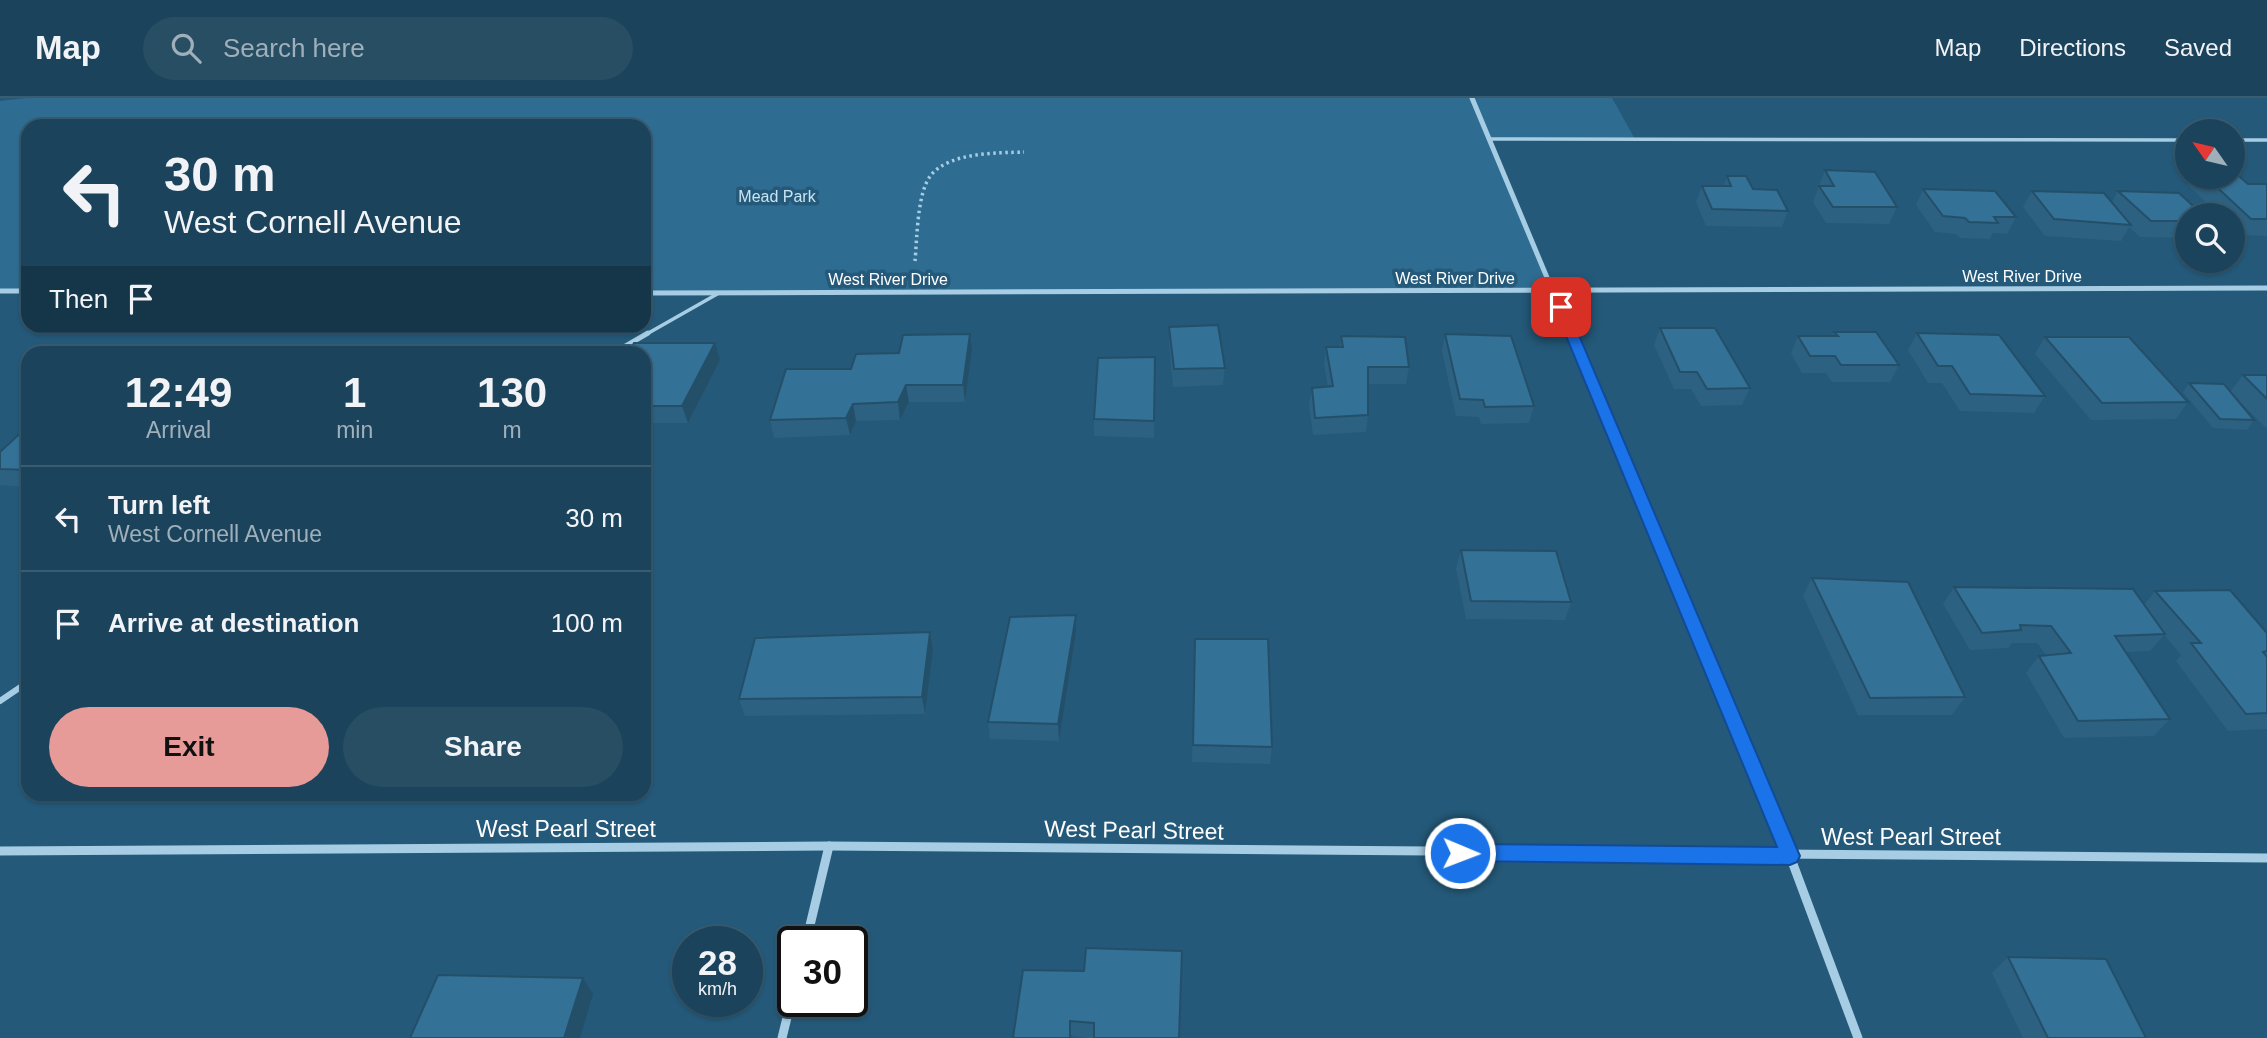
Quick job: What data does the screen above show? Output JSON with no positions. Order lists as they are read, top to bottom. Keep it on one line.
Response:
{"streets":{"street":["West River Drive","West Pearl Street"]},"parks":["Mead Park"],"north":"top left","page":{"header":"Map","search":"Search here","nav":["Map","Directions","Saved"],"turn":["30 m","West Cornell Avenue"],"then":"Then","eta":["12:49","Arrival","1","min","130","m"],"list":[{"name":"Turn left","note":"West Cornell Avenue","value":"30 m"},{"name":"Arrive at destination","value":"100 m"}],"buttons":["Exit","Share"],"speed":"28 km/h","limit":"30"}}
